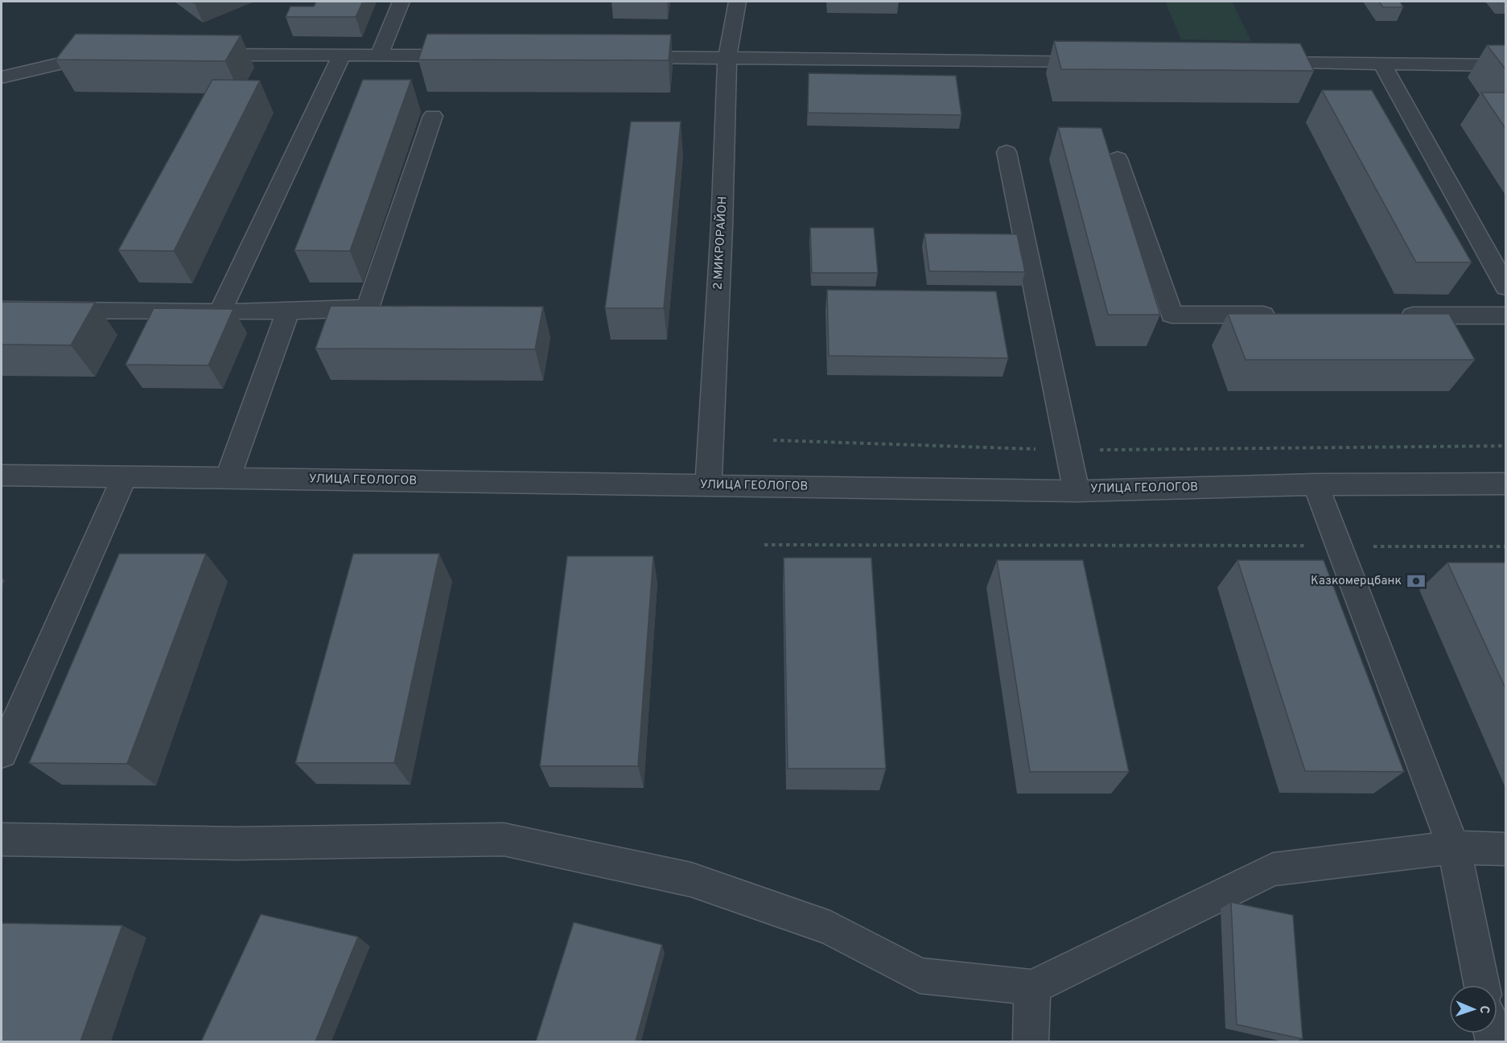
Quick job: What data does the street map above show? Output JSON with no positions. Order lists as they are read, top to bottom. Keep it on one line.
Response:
{"streets":{"street":["2 МИКРОРАЙОН","УЛИЦА ГЕОЛОГОВ"]},"crossings":[["2 МИКРОРАЙОН","УЛИЦА ГЕОЛОГОВ"]],"places":{"bank":["Казкомерцбанк"]},"north":"right"}
